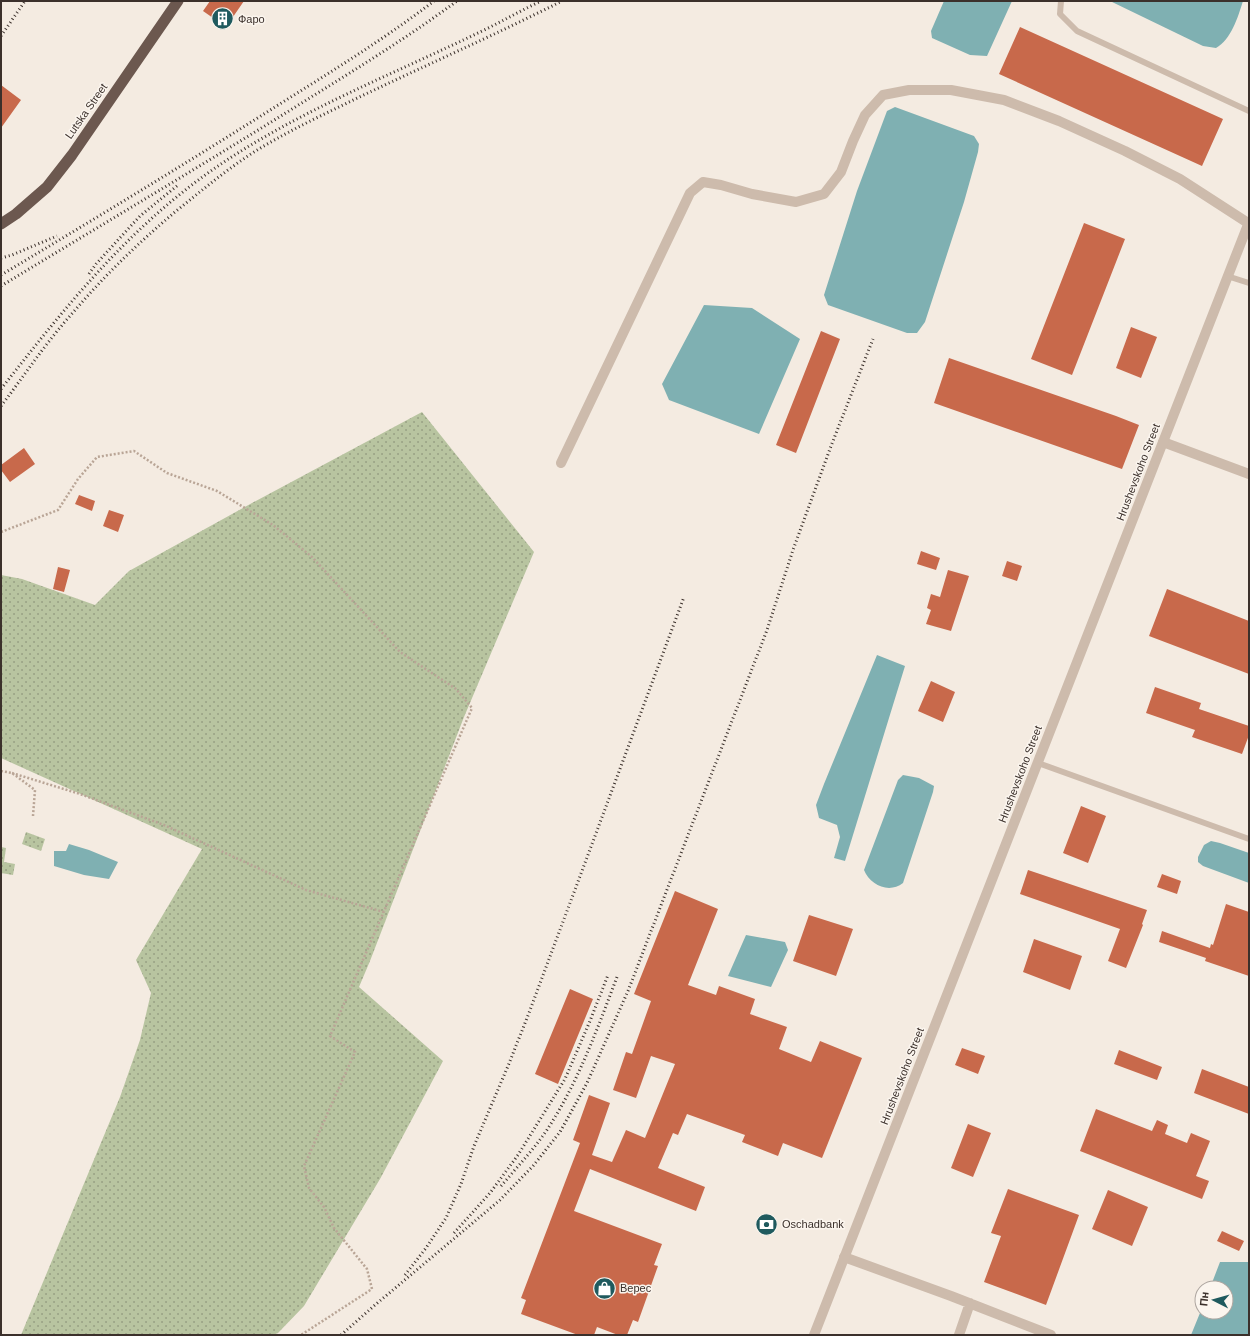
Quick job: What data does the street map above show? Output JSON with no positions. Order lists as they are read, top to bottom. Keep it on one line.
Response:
{"streets":{"highway":["Lutska Street"],"street":["Hrushevskoho Street"]},"places":{"building":["Фаро"],"bank":["Oschadbank"],"shop":["Верес"]},"north":"left"}
